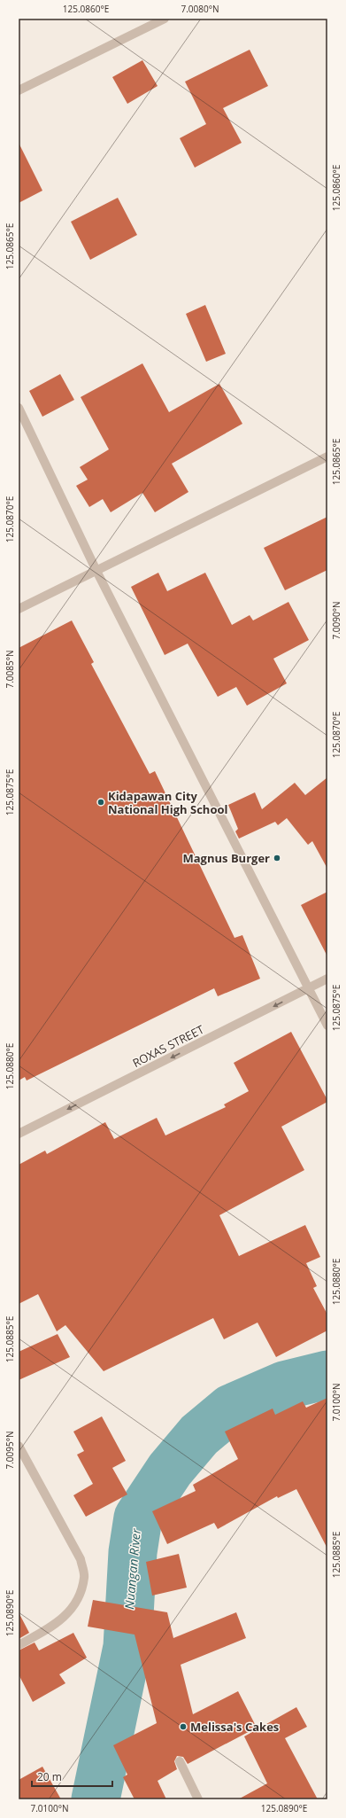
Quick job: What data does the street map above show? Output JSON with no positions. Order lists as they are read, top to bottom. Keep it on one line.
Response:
{"streets":{"street":["ROXAS STREET"]},"one_way":["ROXAS STREET"],"water":["Nuangan River"],"places":["Kidapawan City National High School","Magnus Burger","Melissa's Cakes"],"scale_bar":"20 m","coordinates":["125.0860°E","7.0080°N","125.0865°E","125.0870°E","7.0090°N","7.0085°N","125.0875°E","125.0880°E","125.0885°E","7.0100°N","7.0095°N","125.0890°E"]}
